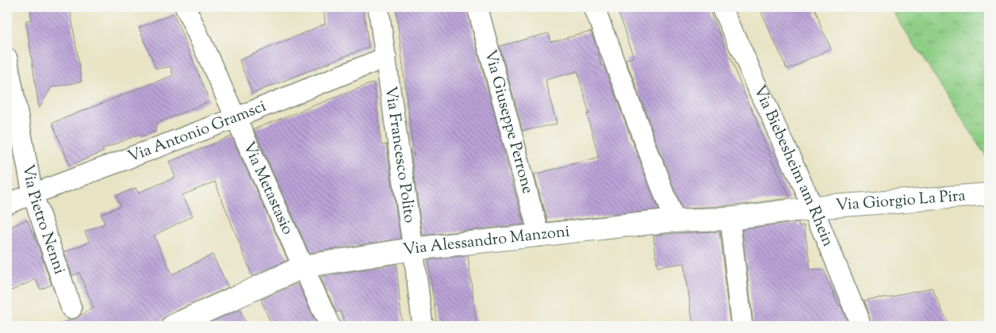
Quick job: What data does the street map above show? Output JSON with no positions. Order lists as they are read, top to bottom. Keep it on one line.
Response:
{"streets":{"street":["Via Giuseppe Perrone","Via Antonio Gramsci","Via Francesco Polito","Via Biebesheim am Rhein","Via Metastasio","Via Giorgio La Pira","Via Pietro Nenni","Via Alessandro Manzoni"]},"crossings":[["Via Giuseppe Perrone","Via Alessandro Manzoni"],["Via Antonio Gramsci","Via Francesco Polito"],["Via Antonio Gramsci","Via Metastasio"],["Via Antonio Gramsci","Via Pietro Nenni"],["Via Francesco Polito","Via Alessandro Manzoni"],["Via Biebesheim am Rhein","Via Giorgio La Pira"],["Via Biebesheim am Rhein","Via Alessandro Manzoni"],["Via Metastasio","Via Alessandro Manzoni"],["Via Giorgio La Pira","Via Alessandro Manzoni"]]}
